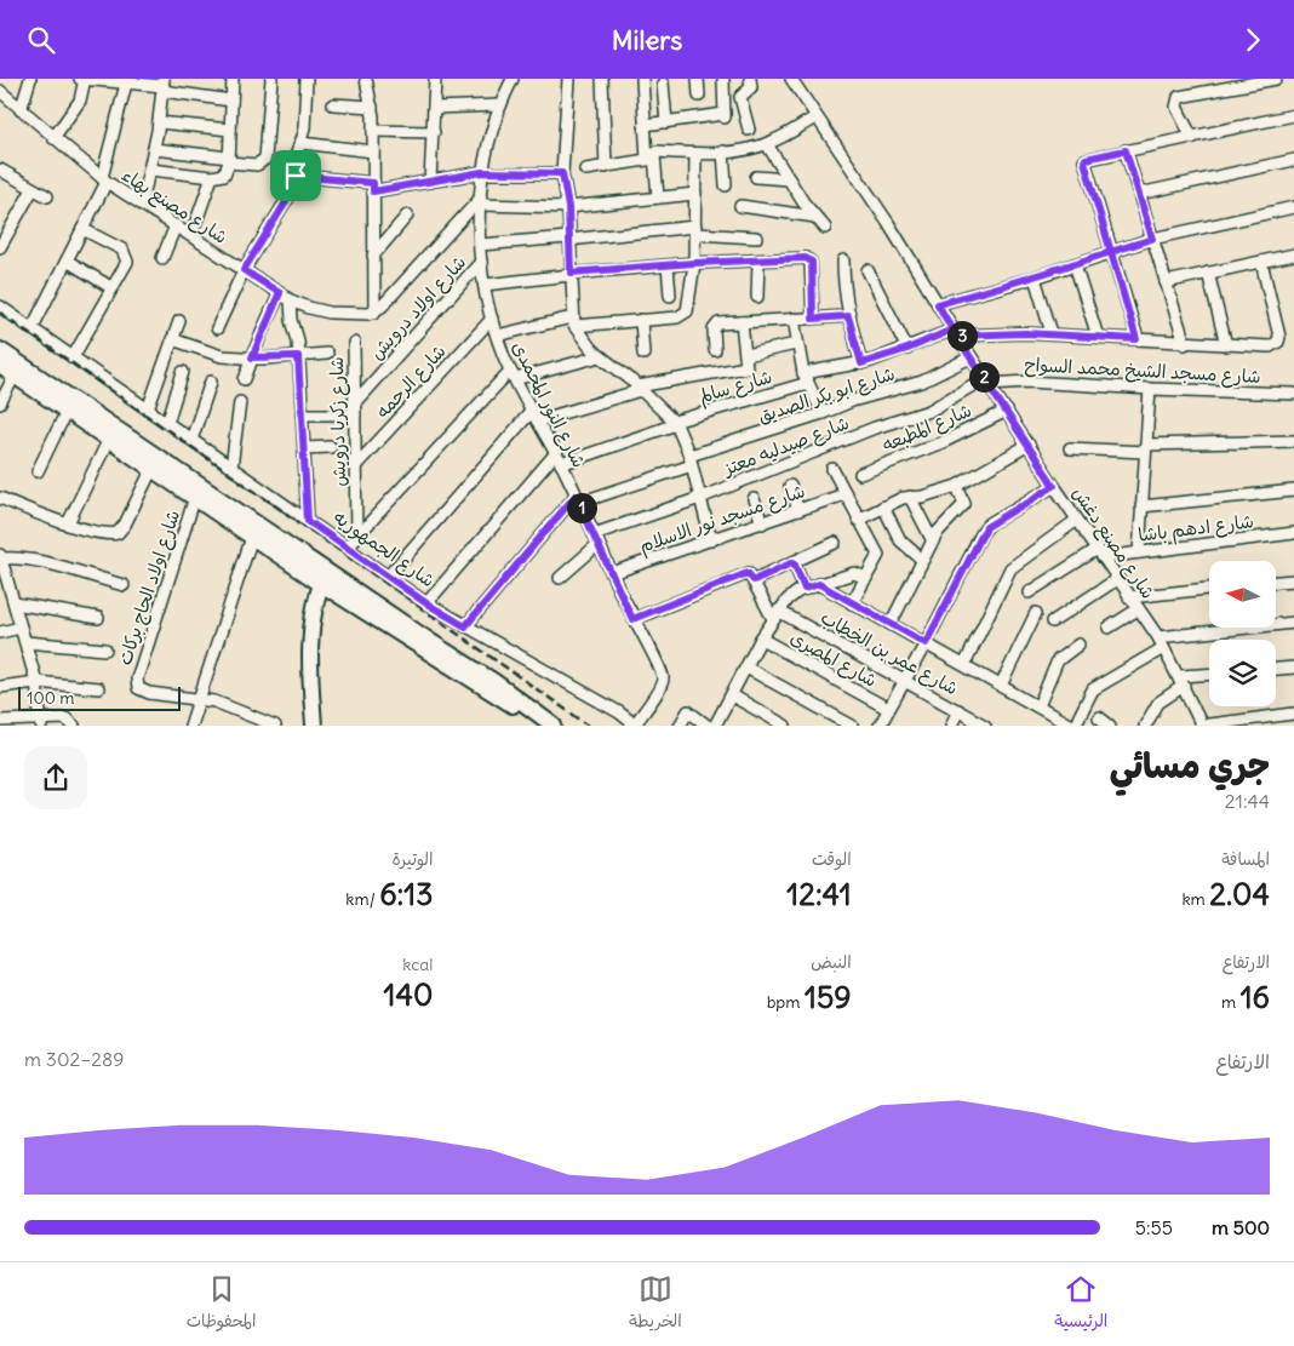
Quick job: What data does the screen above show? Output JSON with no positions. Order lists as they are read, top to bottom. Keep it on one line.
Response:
{"streets":{"street":["شارع مصنع بهاء","شارع اولاد درويش","شارع مسجد الشيخ محمد السواح","شارع الرحمه","شارع سالم","شارع ابو بكر الصديق","شارع النور المحمدى","شارع زكريا درويش","شارع المطبعه","شارع صيدليه معتز","شارع مسجد نور الاسلام","شارع ادهم باشا","شارع مصنع دغش","شارع الجمهوريه","شارع اولاد الحاج بركات","شارع عمر بن الخطاب","شارع المصرى"]},"crossings":[["شارع اولاد درويش","شارع النور المحمدى"],["شارع اولاد درويش","شارع زكريا درويش"],["شارع مسجد الشيخ محمد السواح","شارع صيدليه معتز"],["شارع مسجد الشيخ محمد السواح","شارع مصنع دغش"],["شارع الرحمه","شارع النور المحمدى"],["شارع الرحمه","شارع زكريا درويش"],["شارع سالم","شارع النور المحمدى"],["شارع سالم","شارع مصنع دغش"],["شارع ابو بكر الصديق","شارع النور المحمدى"],["شارع ابو بكر الصديق","شارع مصنع دغش"],["شارع النور المحمدى","شارع صيدليه معتز"],["شارع النور المحمدى","شارع مسجد نور الاسلام"],["شارع النور المحمدى","شارع الجمهوريه"],["شارع المطبعه","شارع مصنع دغش"],["شارع صيدليه معتز","شارع مصنع دغش"],["شارع ادهم باشا","شارع مصنع دغش"]],"scale_bar":"100 m","north":"left","page":{"header":"Milers","pins":["3","2","1"],"scale":"100 m","heading":["جري مسائي","21:44"],"stats":[["المسافة","2.04 km"],["الوقت","12:41"],["الوتيرة","6:13 /km"],["الارتفاع","16 m"],["النبض","159 bpm"],["kcal","140"]],"chart":["الارتفاع","289–302 m"],"list":[{"name":"500 m","note":"5:55"}],"tabs":["الرئيسية","الخريطة","المحفوظات"]}}
